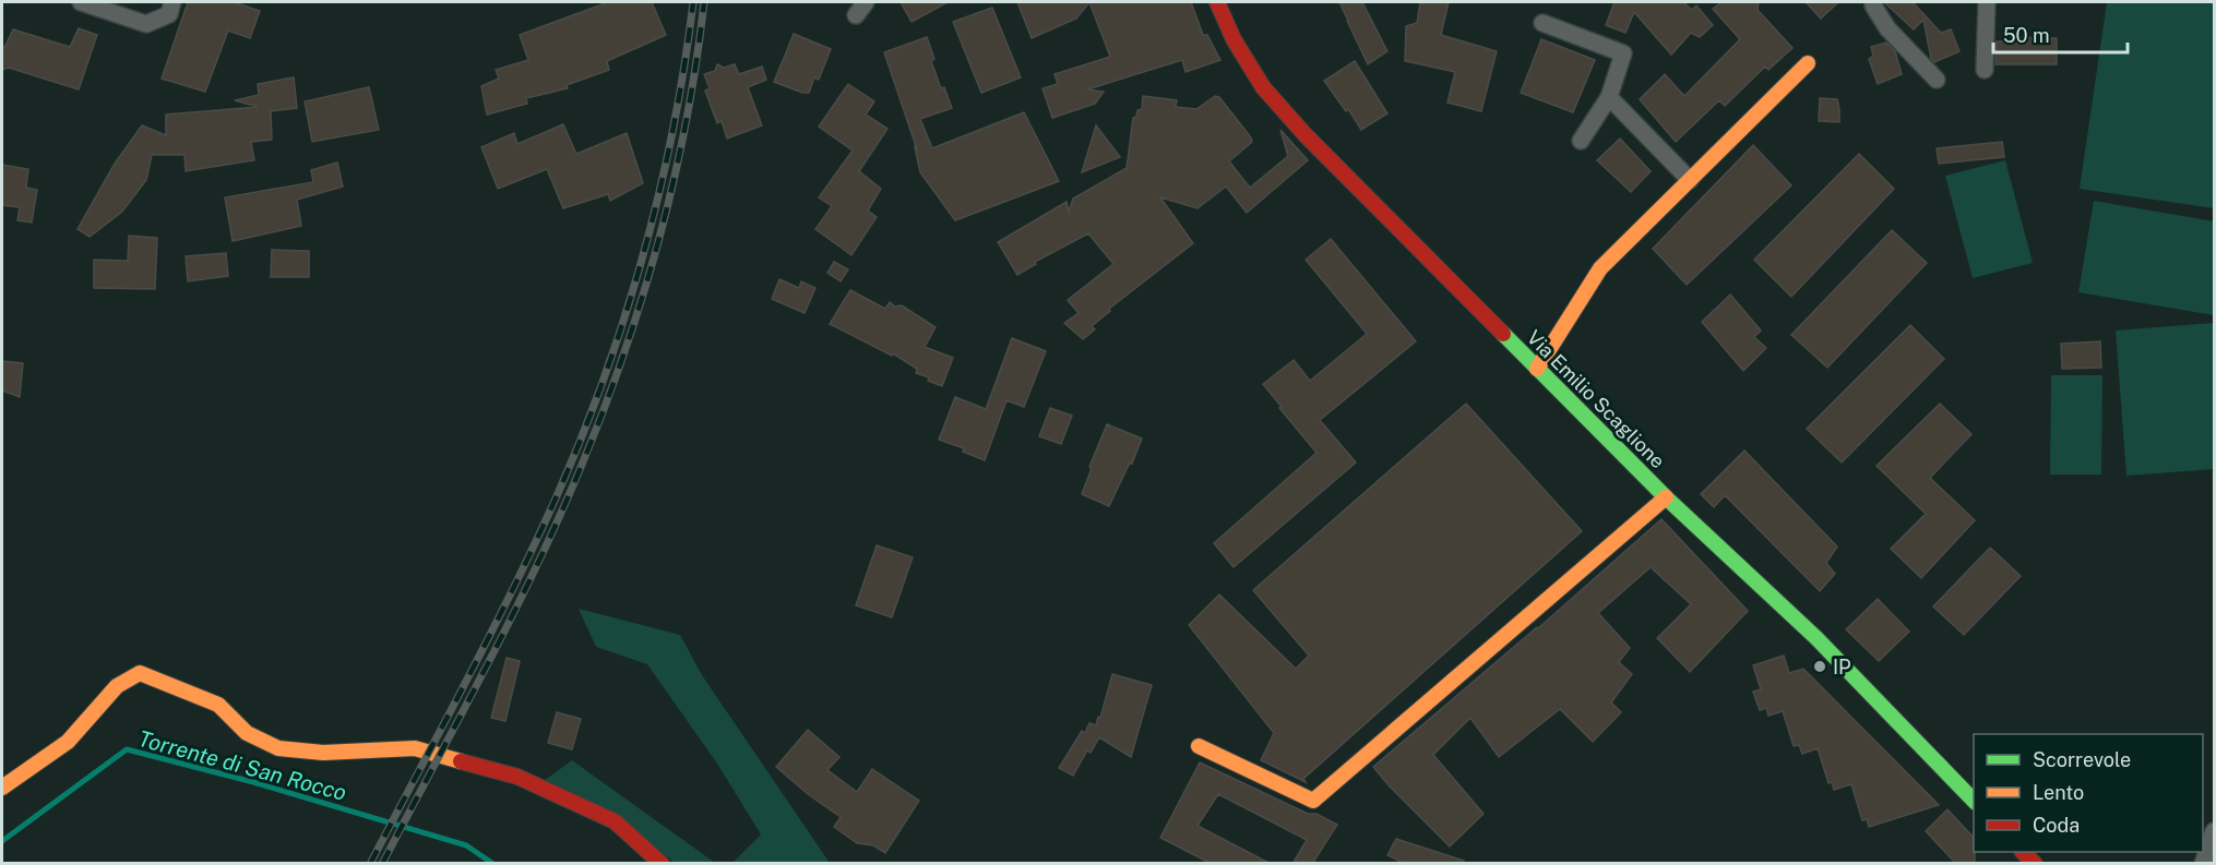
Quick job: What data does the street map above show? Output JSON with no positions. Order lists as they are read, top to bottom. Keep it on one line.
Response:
{"streets":{"street":["Via Emilio Scaglione"]},"water":["Torrente di San Rocco"],"places":["IP"],"legend":["Scorrevole","Lento","Coda"],"scale_bar":"50 m"}
